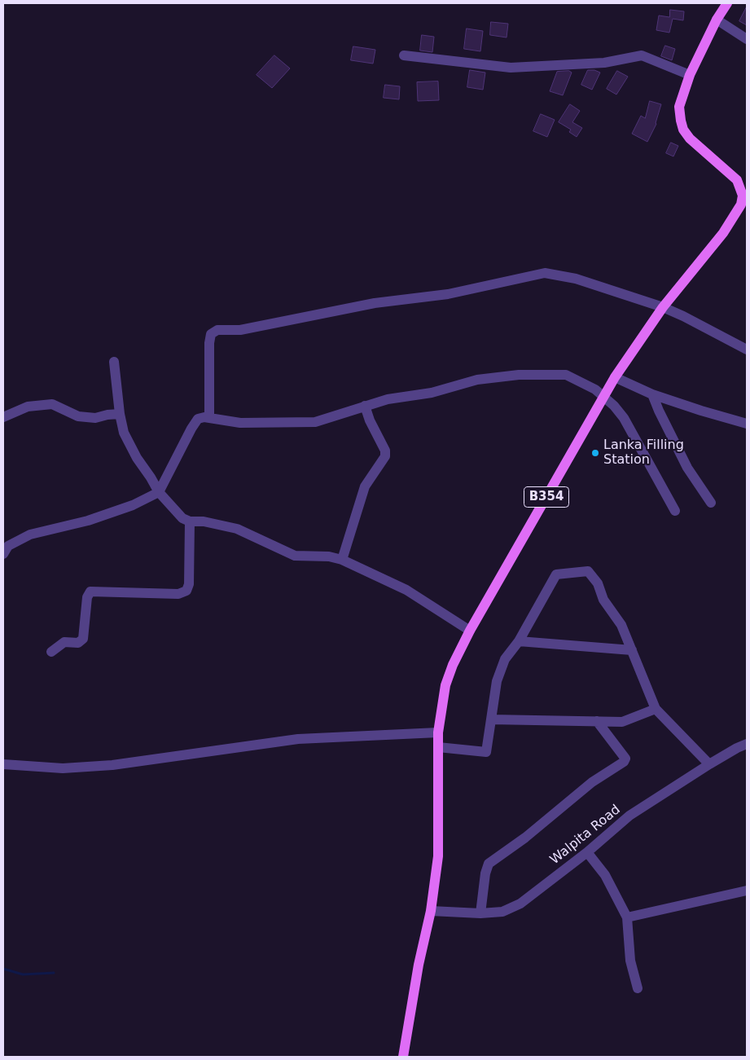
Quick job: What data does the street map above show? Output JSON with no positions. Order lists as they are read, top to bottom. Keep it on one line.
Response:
{"streets":{"main road":["B354"],"street":["Walpita Road"]},"crossings":[["B354","Walpita Road"]],"places":["Lanka Filling Station"]}
